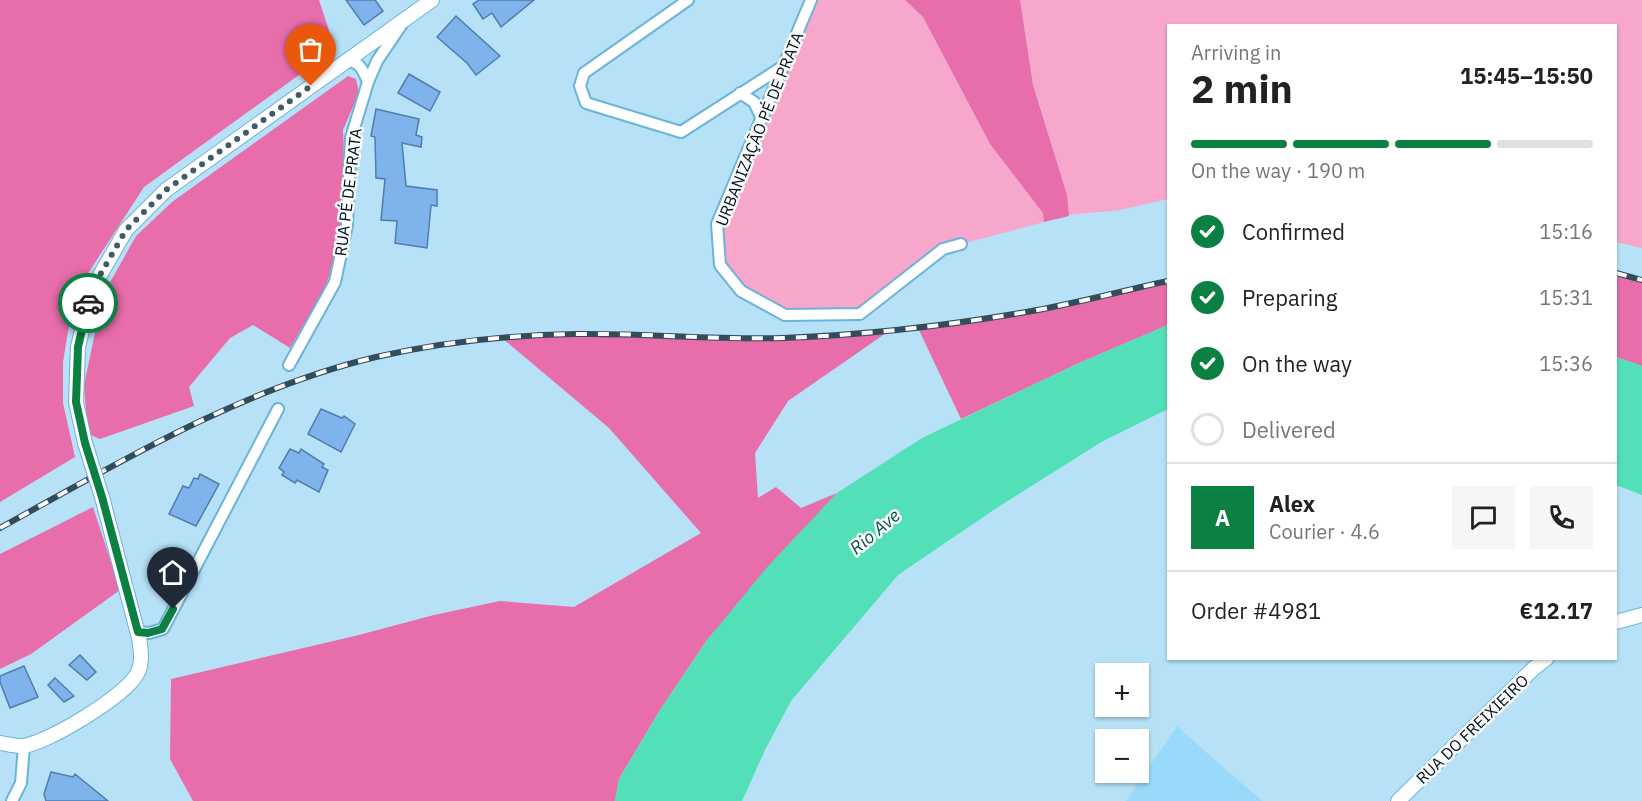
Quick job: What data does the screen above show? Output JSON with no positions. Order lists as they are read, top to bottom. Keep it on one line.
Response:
{"streets":{"street":["URBANIZAÇÃO PÉ DE PRATA","RUA PÉ DE PRATA","RUA DO FREIXIEIRO"]},"water":["Rio Ave"],"page":{"heading":["2 min","Arriving in","15:45–15:50"],"panel":["Alex","Courier · 4.6","Order #4981","€12.17"],"bar":"On the way · 190 m","list":[["Confirmed","15:16"],["Preparing","15:31"],["On the way","15:36"],"Delivered"],"round":"A","map_buttons":["+","−"]}}
